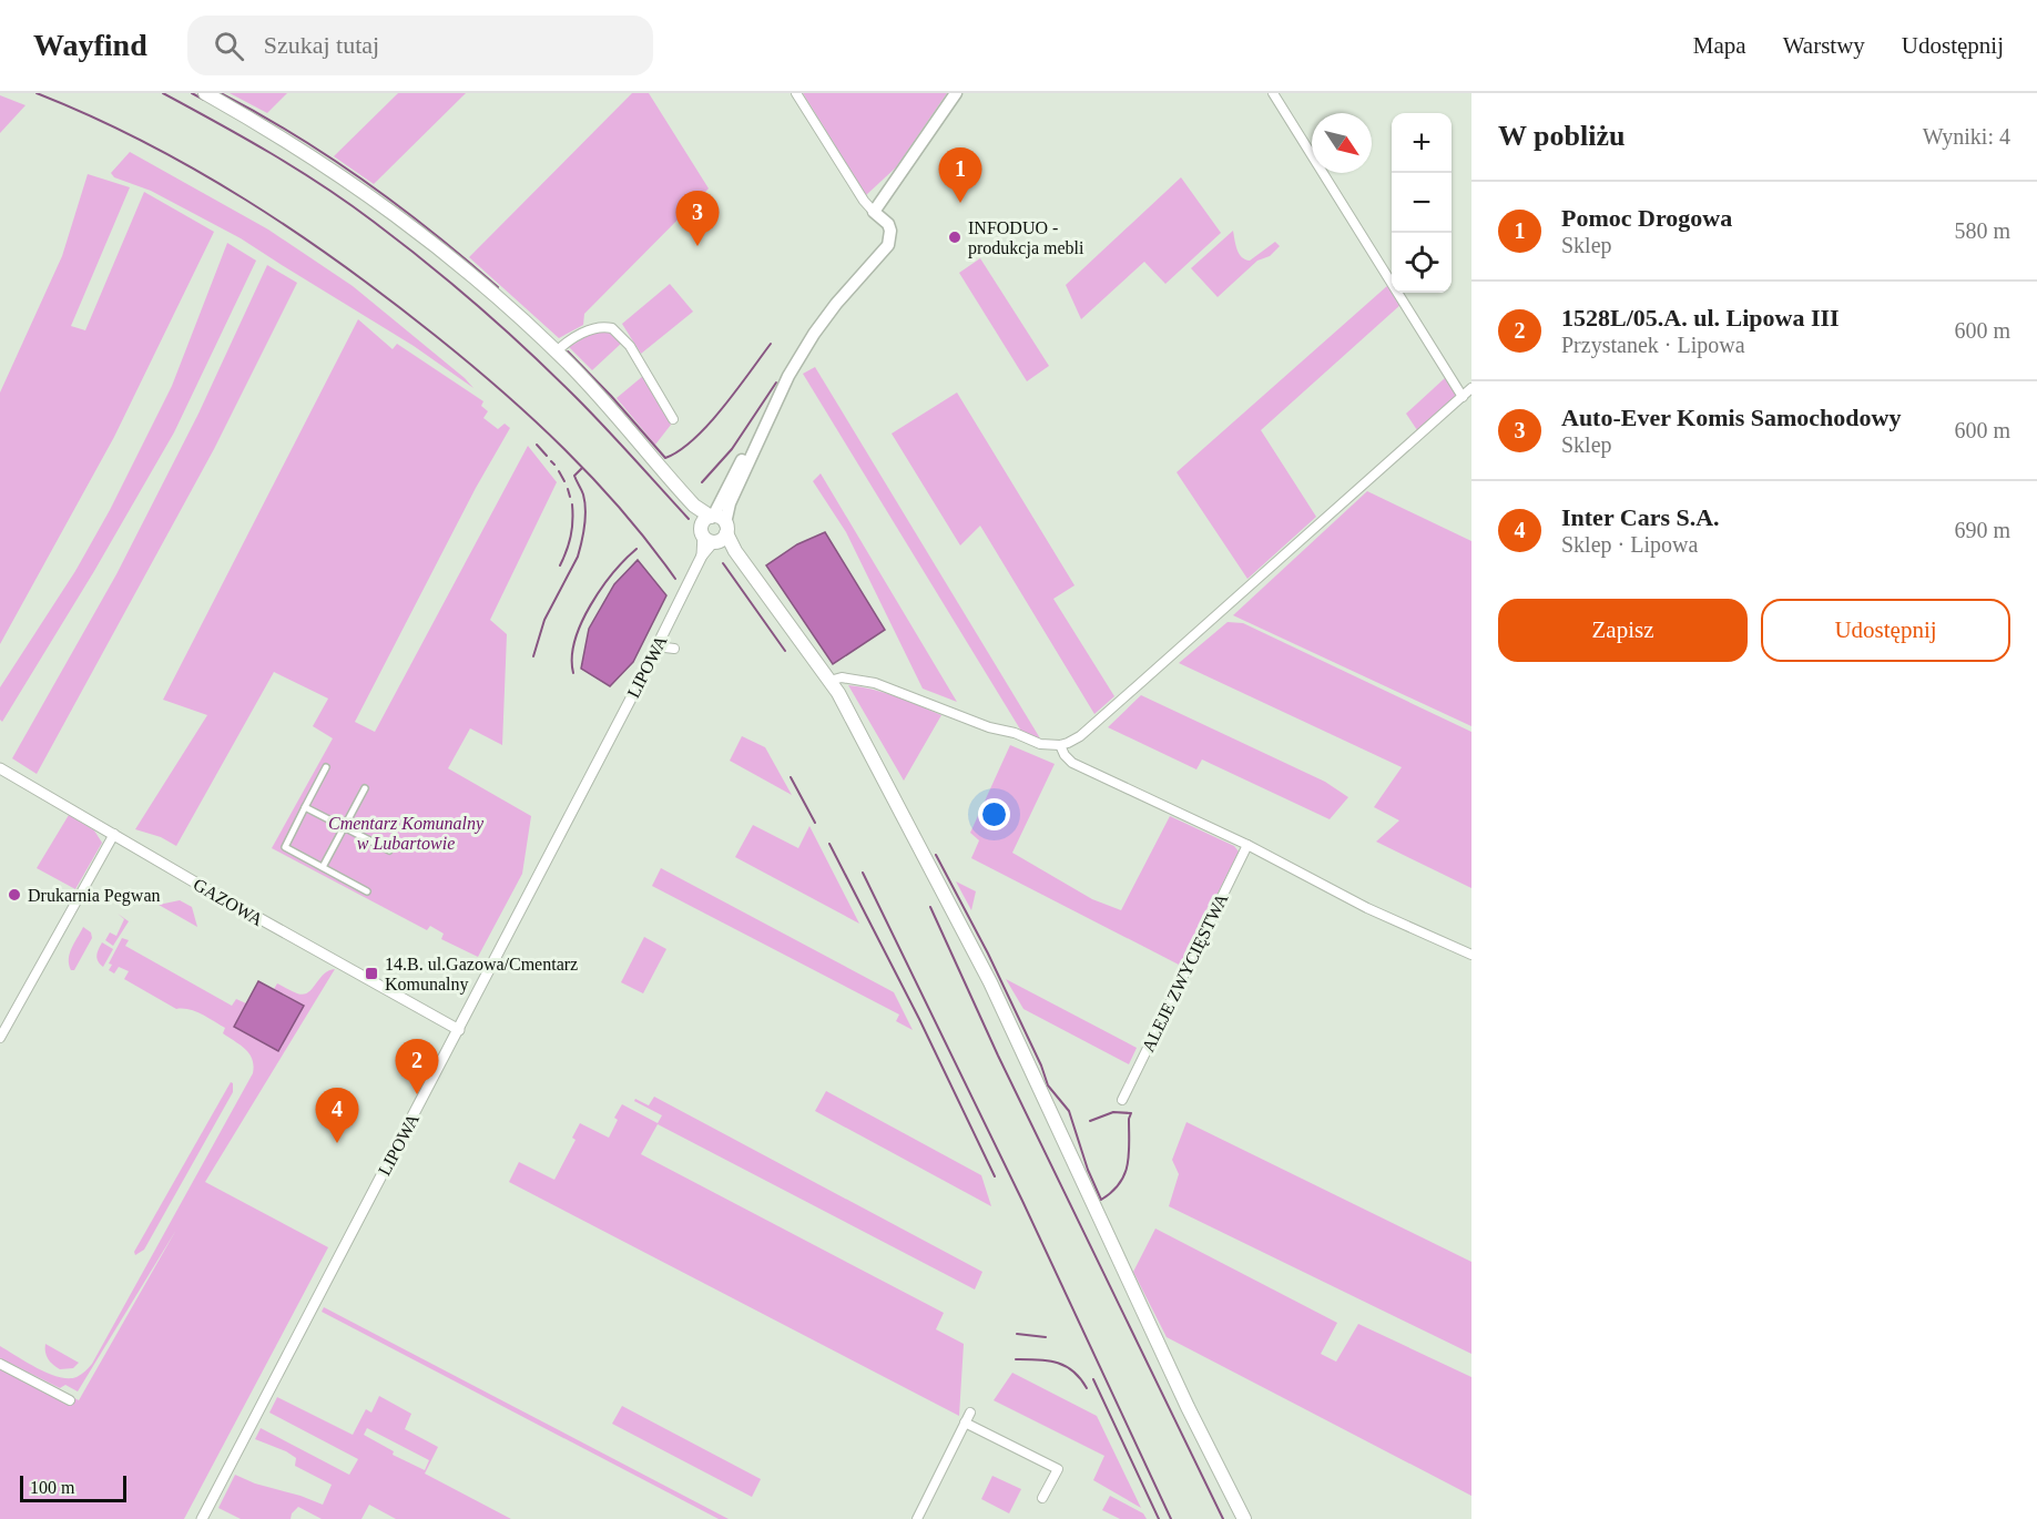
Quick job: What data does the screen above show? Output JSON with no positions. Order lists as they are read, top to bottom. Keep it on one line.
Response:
{"streets":{"main road":["LIPOWA"],"street":["GAZOWA","ALEJE ZWYCIĘSTWA"]},"crossings":[["LIPOWA","GAZOWA"]],"parks":["Cmentarz Komunalny w Lubartowie"],"places":{"other":["INFODUO - produkcja mebli","Drukarnia Pegwan"],"transit":["14.B. ul.Gazowa/Cmentarz Komunalny"]},"scale_bar":"100 m","north":"bottom right","page":{"header":"Wayfind","search":"Szukaj tutaj","nav":["Mapa","Warstwy","Udostępnij"],"heading":["W pobliżu","Wyniki: 4"],"map_buttons":["+","−"],"pins":["1","3","2","4"],"list":[{"mark":"1","name":"Pomoc Drogowa","note":"Sklep","value":"580 m"},{"mark":"2","name":"1528L/05.A. ul. Lipowa III","note":"Przystanek · Lipowa","value":"600 m"},{"mark":"3","name":"Auto-Ever Komis Samochodowy","note":"Sklep","value":"600 m"},{"mark":"4","name":"Inter Cars S.A.","note":"Sklep · Lipowa","value":"690 m"}],"buttons":["Zapisz","Udostępnij"],"scale":"100 m"}}
